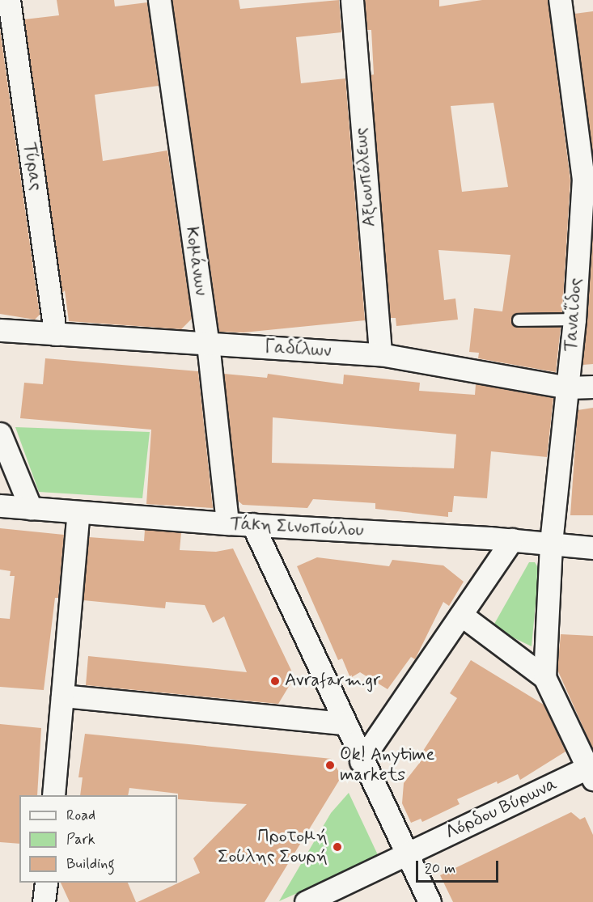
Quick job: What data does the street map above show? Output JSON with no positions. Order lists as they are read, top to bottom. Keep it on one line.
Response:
{"streets":{"street":["Τύρας","Αξιουπόλεως","Κομάνων","Ταναΐδος","Γαδίλων","Τάκη Σινοπούλου","Λόρδου Βύρωνα"]},"crossings":[["Τύρας","Γαδίλων"],["Αξιουπόλεως","Γαδίλων"],["Κομάνων","Γαδίλων"],["Κομάνων","Τάκη Σινοπούλου"],["Ταναΐδος","Γαδίλων"],["Ταναΐδος","Τάκη Σινοπούλου"]],"places":["Avrafarm.gr","Ok! Anytime markets","Προτομή Σούλης Σουρή"],"legend":["Road","Park","Building"],"scale_bar":"20 m"}
